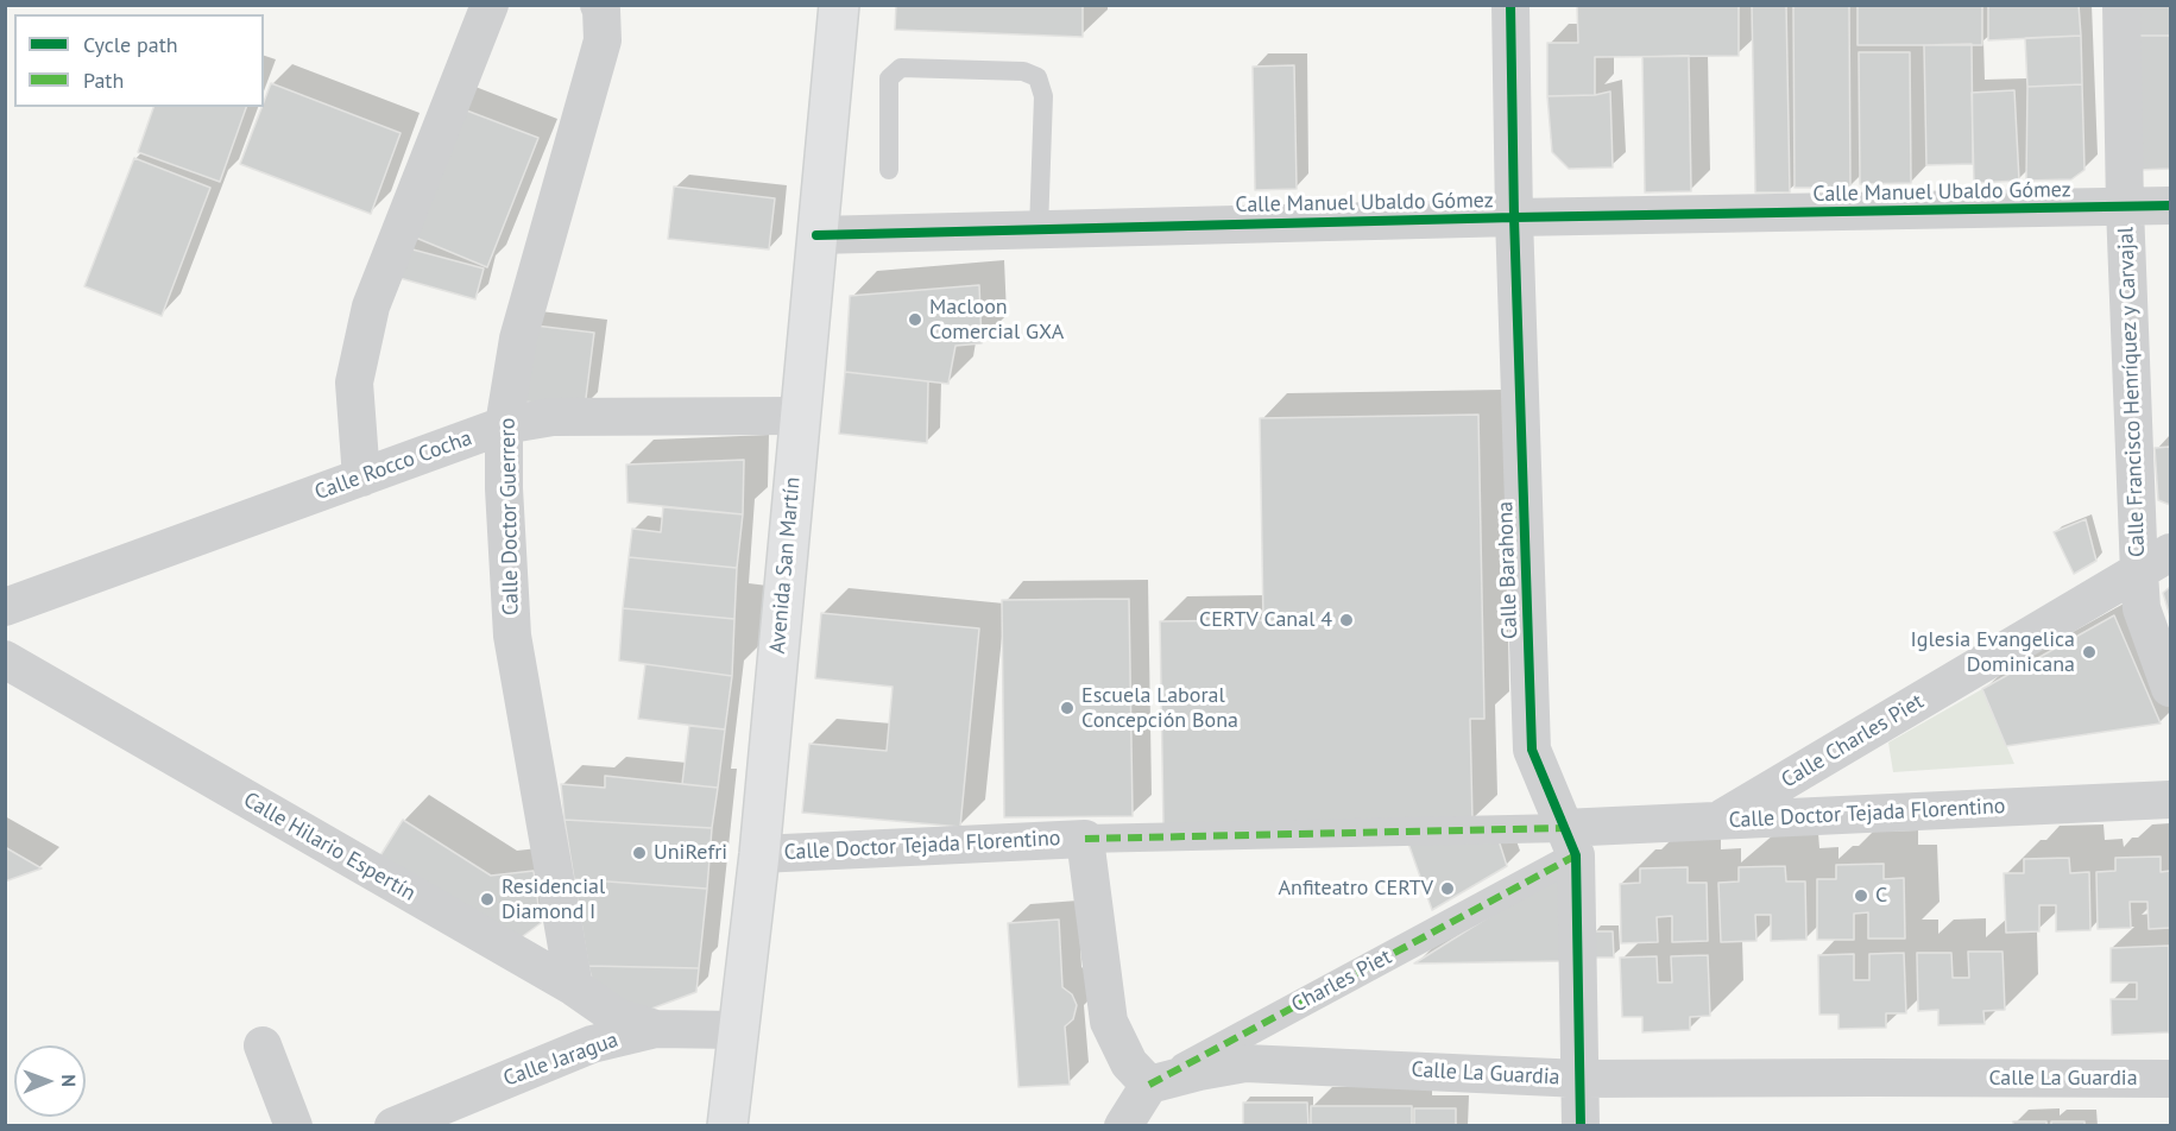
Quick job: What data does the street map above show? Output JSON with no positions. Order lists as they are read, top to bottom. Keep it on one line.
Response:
{"streets":{"main road":["Avenida San Martín"],"street":["Calle Manuel Ubaldo Gómez","Calle Francisco Henríquez y Carvajal","Calle Rocco Cocha","Calle Doctor Guerrero","Calle Barahona","Calle Charles Piet","Calle Doctor Tejada Florentino","Calle Hilario Espertín","Charles Piet","Calle Jaragua","Calle La Guardia"]},"crossings":[["Calle Manuel Ubaldo Gómez","Calle Francisco Henríquez y Carvajal"],["Calle Manuel Ubaldo Gómez","Avenida San Martín"],["Calle Manuel Ubaldo Gómez","Calle Barahona"],["Calle Francisco Henríquez y Carvajal","Calle Charles Piet"],["Calle Rocco Cocha","Calle Doctor Guerrero"],["Calle Rocco Cocha","Avenida San Martín"],["Calle Doctor Guerrero","Calle Hilario Espertín"],["Avenida San Martín","Calle Doctor Tejada Florentino"],["Avenida San Martín","Calle Jaragua"],["Calle Barahona","Calle Doctor Tejada Florentino"],["Calle Barahona","Charles Piet"],["Calle Barahona","Calle La Guardia"],["Calle Charles Piet","Calle Doctor Tejada Florentino"],["Calle Doctor Tejada Florentino","Charles Piet"],["Calle Hilario Espertín","Calle Jaragua"],["Charles Piet","Calle La Guardia"]],"places":["Macloon Comercial GXA","CERTV Canal 4","Iglesia Evangelica Dominicana","Escuela Laboral Concepción Bona","UniRefri","Anfiteatro CERTV","C","Residencial Diamond I"],"legend":["Cycle path","Path"],"north":"right"}
